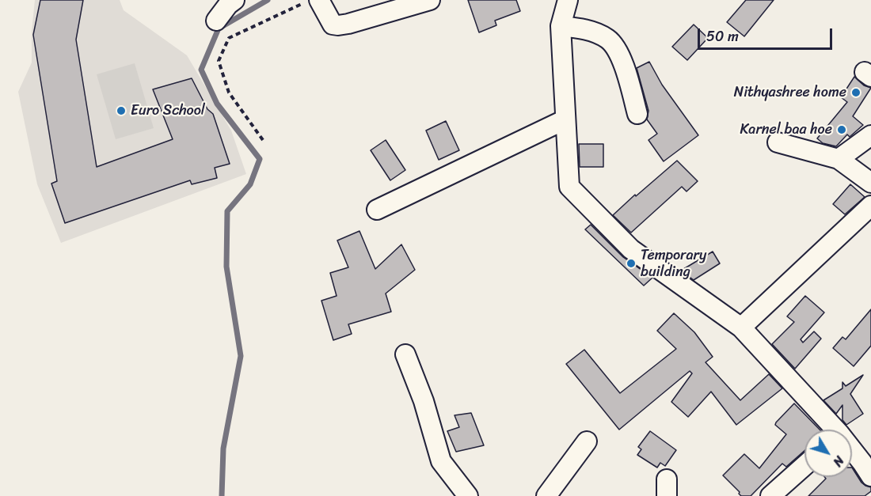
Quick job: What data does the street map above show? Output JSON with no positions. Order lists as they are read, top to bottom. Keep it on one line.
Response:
{"places":["Nithyashree home","Euro School","Karnel baa hoe","Temporary building"],"scale_bar":"50 m","north":"bottom right"}
